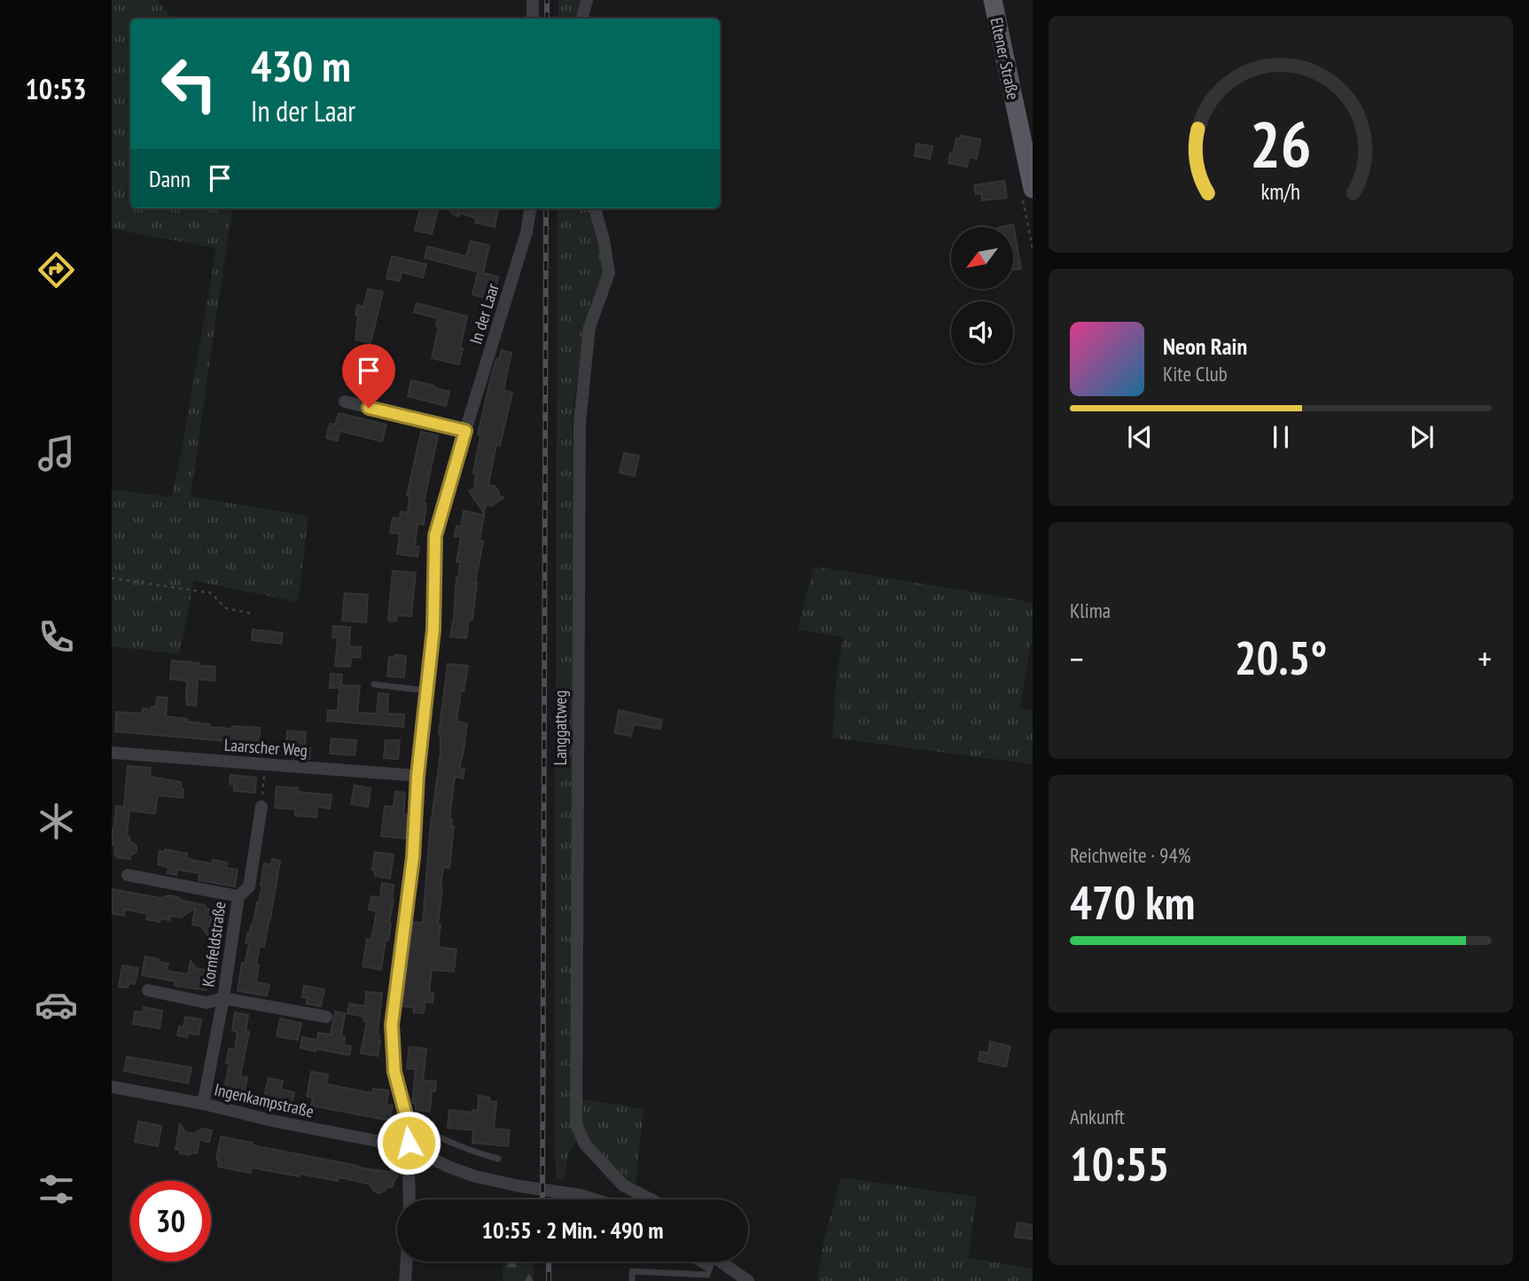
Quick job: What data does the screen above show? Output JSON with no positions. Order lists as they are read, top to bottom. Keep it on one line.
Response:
{"streets":{"main road":["Eltener Straße"],"street":["In der Laar","Langgattweg","Laarscher Weg","Kornfeldstraße","Ingenkampstraße"]},"crossings":[["In der Laar","Laarscher Weg"],["In der Laar","Ingenkampstraße"],["Kornfeldstraße","Ingenkampstraße"]],"north":"bottom left","page":{"tabs":"10:53","turn":["430 m","In der Laar"],"then":"Dann","song":["Neon Rain","Kite Club"],"tile":["Klima",["Reichweite · 94%","470 km"],["Ankunft","10:55"]],"heat":["−","20.5°","+"],"limit":"30","trip":"10:55 · 2 Min. · 490 m","gauge":["26","km/h"]}}
